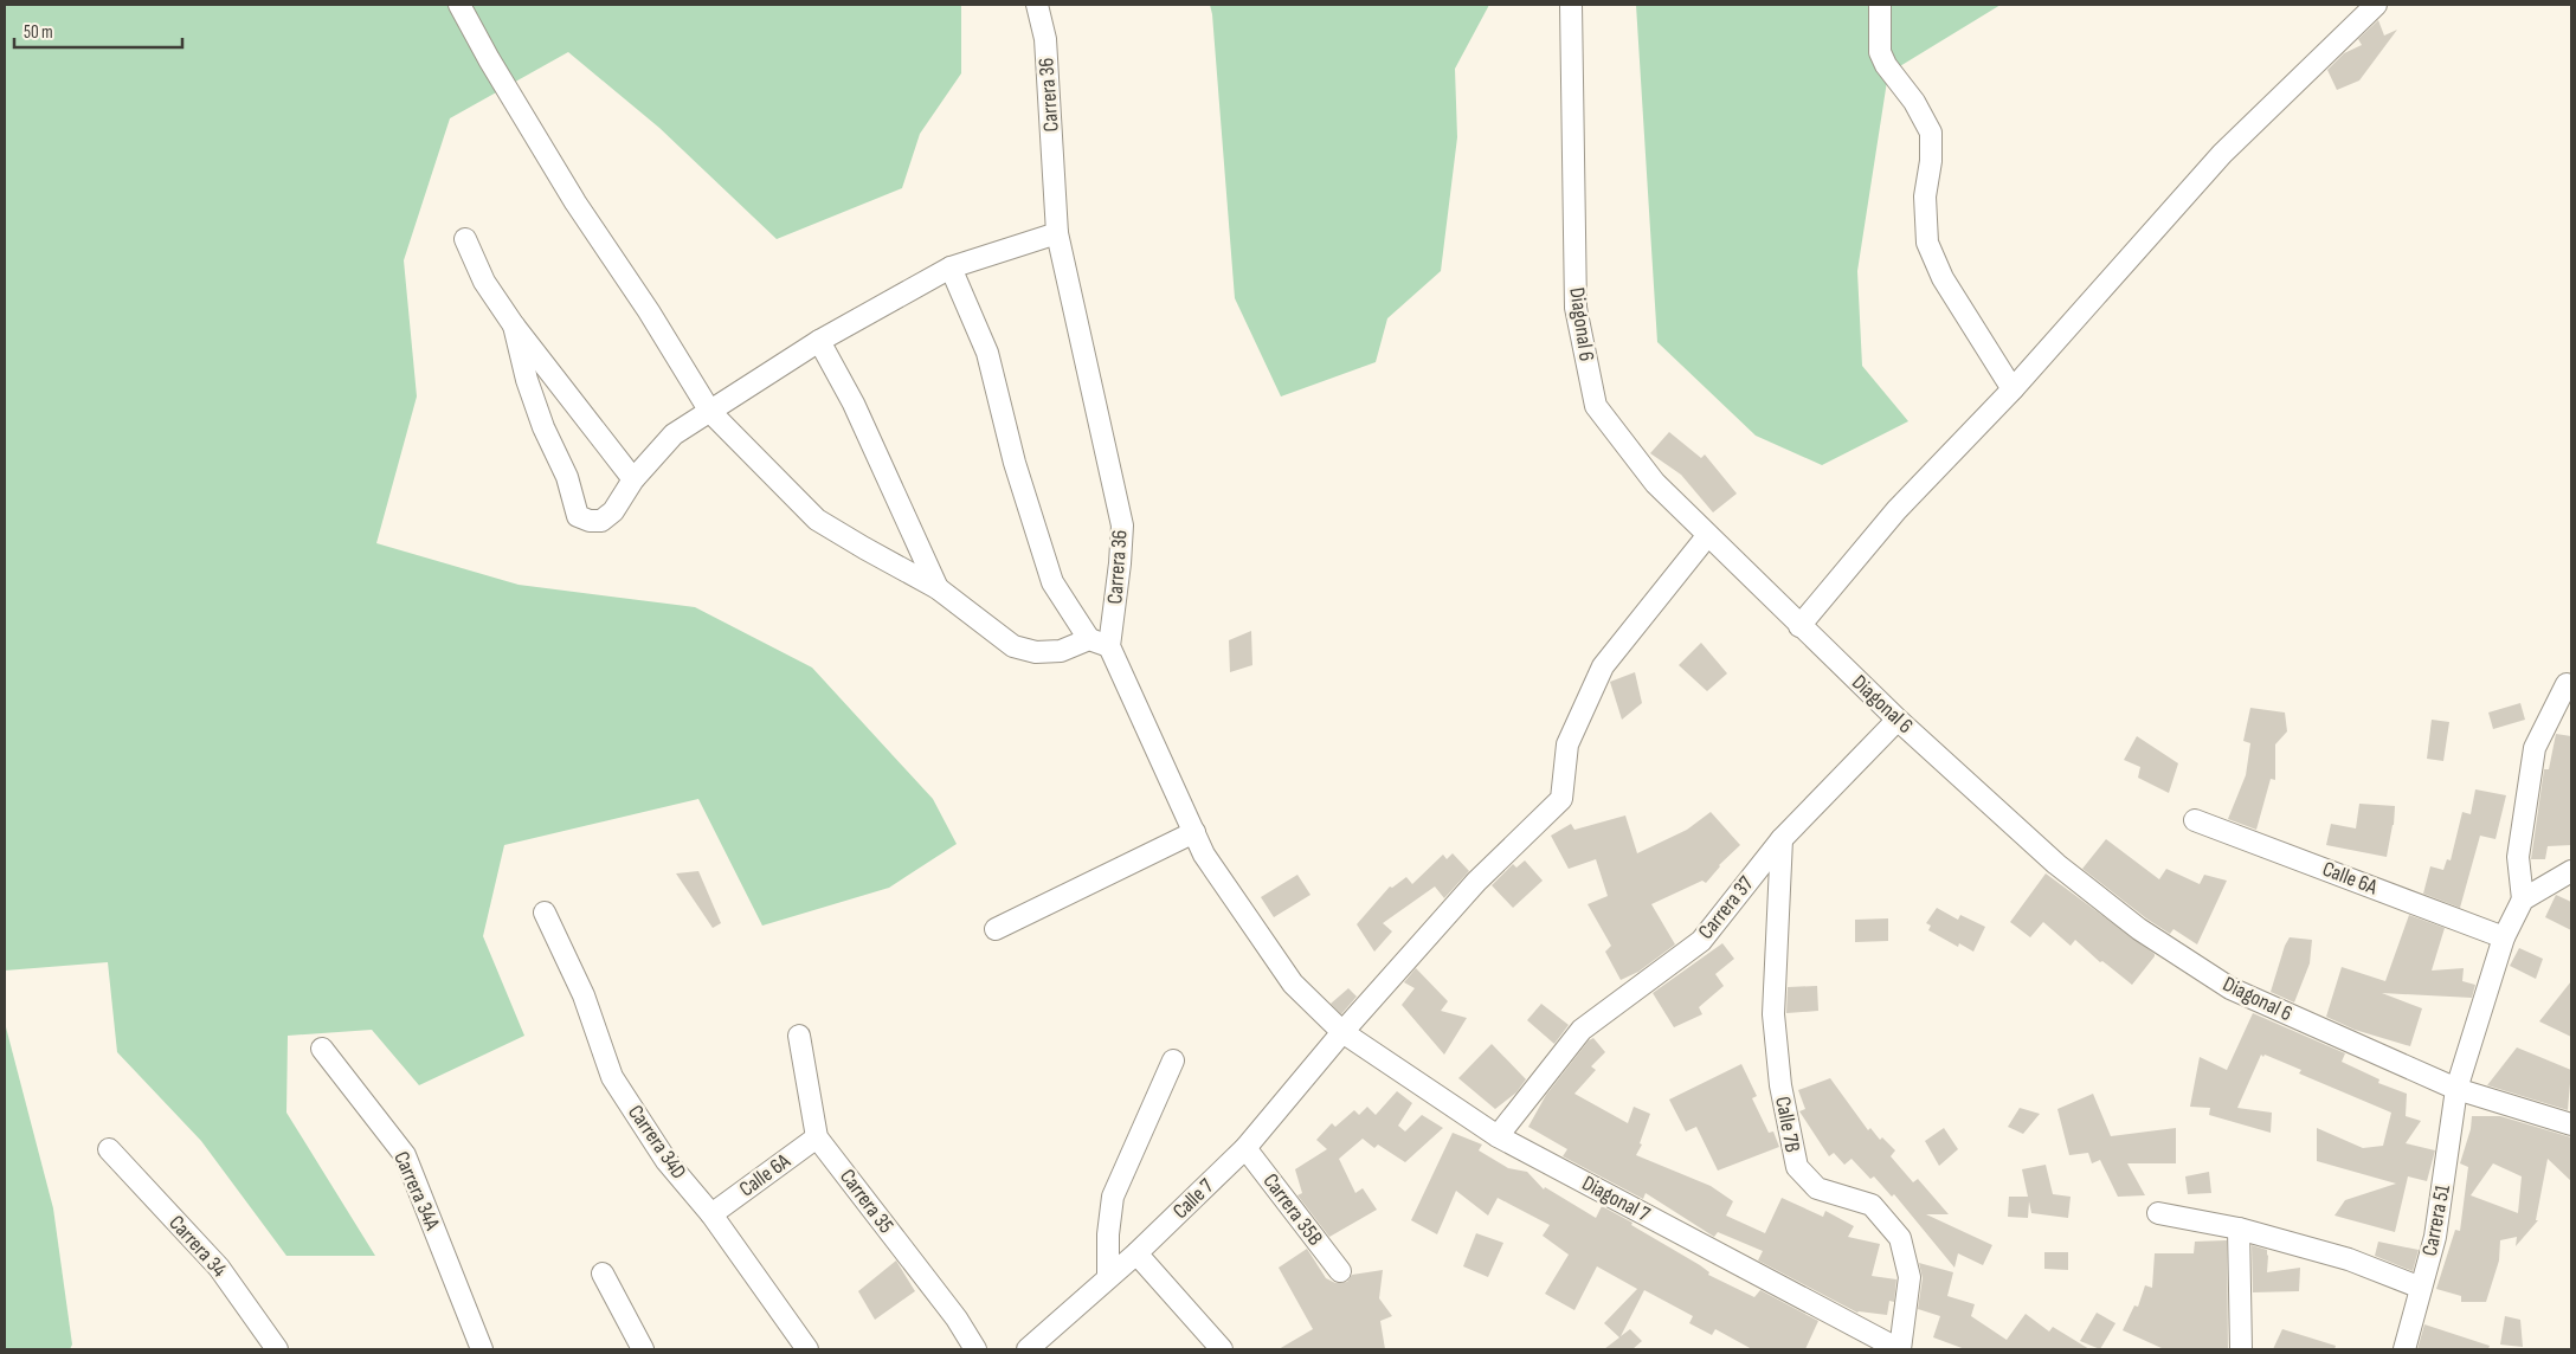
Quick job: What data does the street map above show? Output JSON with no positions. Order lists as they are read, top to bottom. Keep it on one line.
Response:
{"streets":{"street":["Carrera 36","Diagonal 6","Calle 6A","Carrera 37","Calle 7B","Carrera 34D","Carrera 34A","Calle 7","Diagonal 7","Carrera 35","Carrera 35B","Carrera 51","Carrera 34"]},"crossings":[["Diagonal 6","Carrera 37"],["Diagonal 6","Calle 7"],["Diagonal 6","Carrera 51"],["Calle 6A","Carrera 34D"],["Calle 6A","Carrera 35"],["Carrera 37","Calle 7B"],["Carrera 37","Diagonal 7"],["Calle 7B","Diagonal 7"],["Calle 7","Diagonal 7"],["Calle 7","Carrera 35B"]],"scale_bar":"50 m"}
